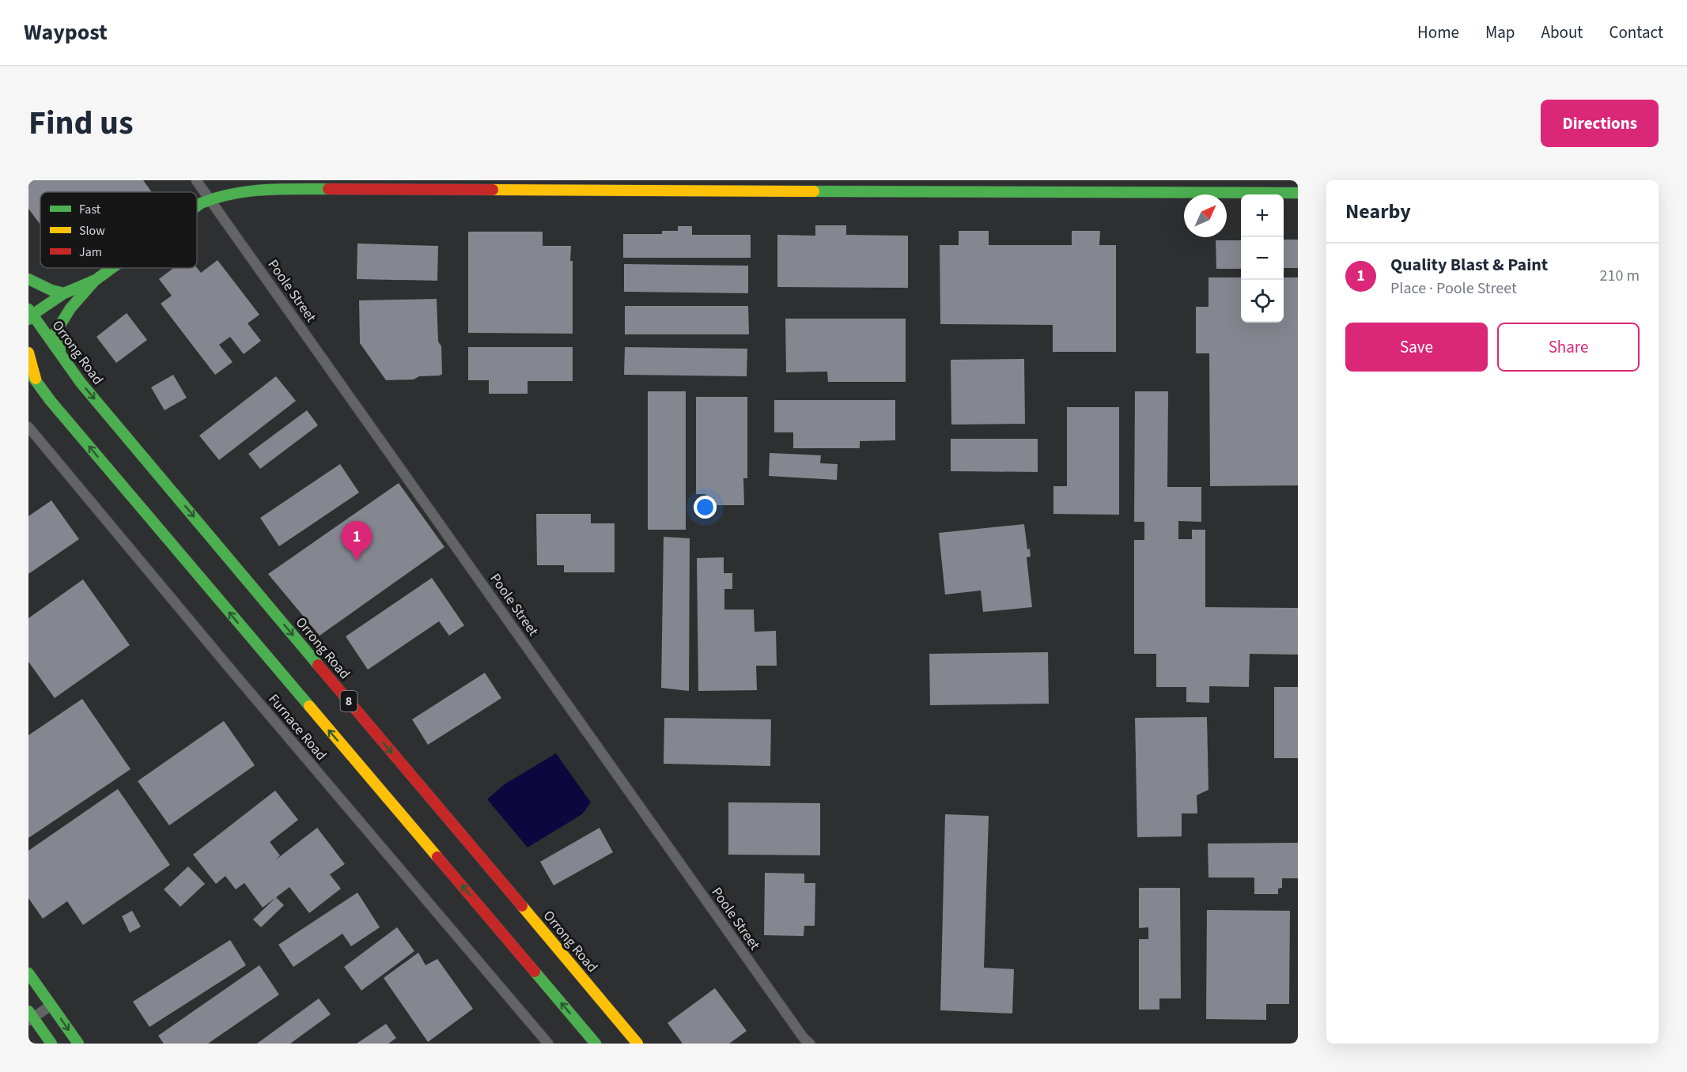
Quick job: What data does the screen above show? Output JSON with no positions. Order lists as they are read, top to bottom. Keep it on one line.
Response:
{"streets":{"main road":["Orrong Road","8"],"street":["Poole Street","Furnace Road"]},"legend":["Fast","Slow","Jam"],"north":"top right","page":{"header":"Waypost","nav":["Home","Map","About","Contact"],"title":"Find us","buttons":["Directions",["Save","Share"]],"heading":"Nearby","map_buttons":["+","−"],"list":[{"mark":"1","name":"Quality Blast & Paint","note":"Place · Poole Street","value":"210 m"}],"pins":"1"}}
